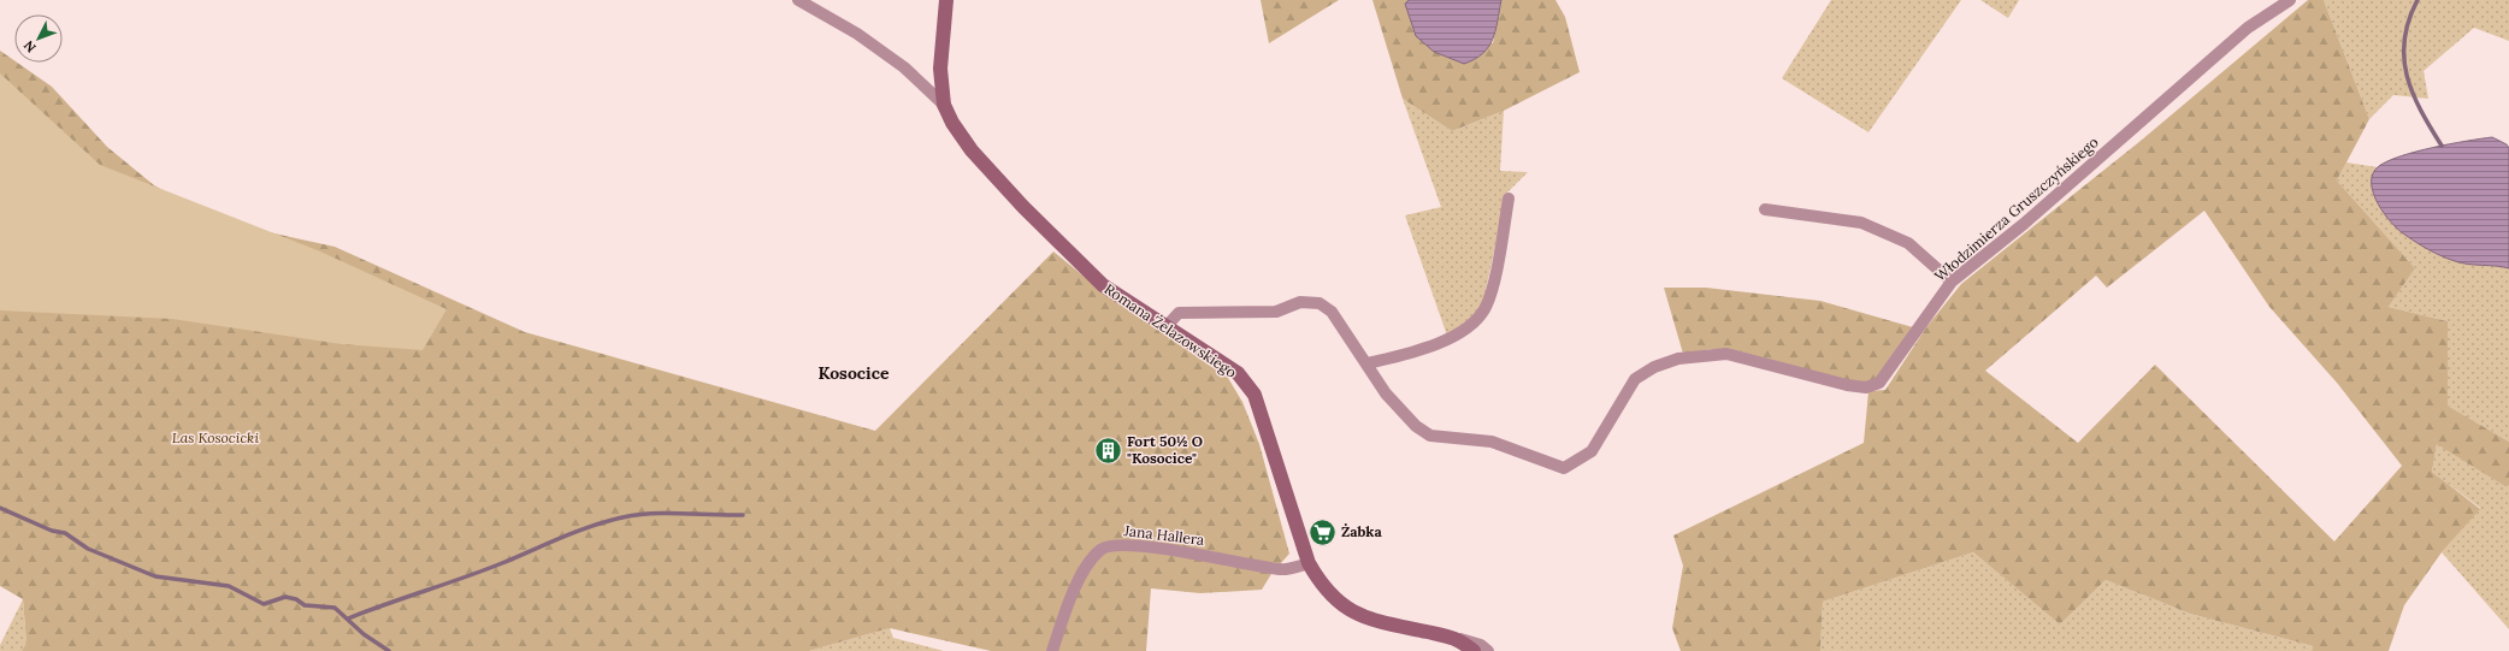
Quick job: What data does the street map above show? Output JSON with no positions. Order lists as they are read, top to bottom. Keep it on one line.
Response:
{"streets":{"street":["Włodzimierza Gruszczyńskiego","Romana Żelazowskiego","Jana Hallera"]},"crossings":[["Włodzimierza Gruszczyńskiego","Romana Żelazowskiego"],["Romana Żelazowskiego","Jana Hallera"]],"districts":["Kosocice"],"parks":["Las Kosocicki"],"places":{"building":["Fort 50½ O \"Kosocice\""],"supermarket":["Żabka"]},"north":"bottom left"}
